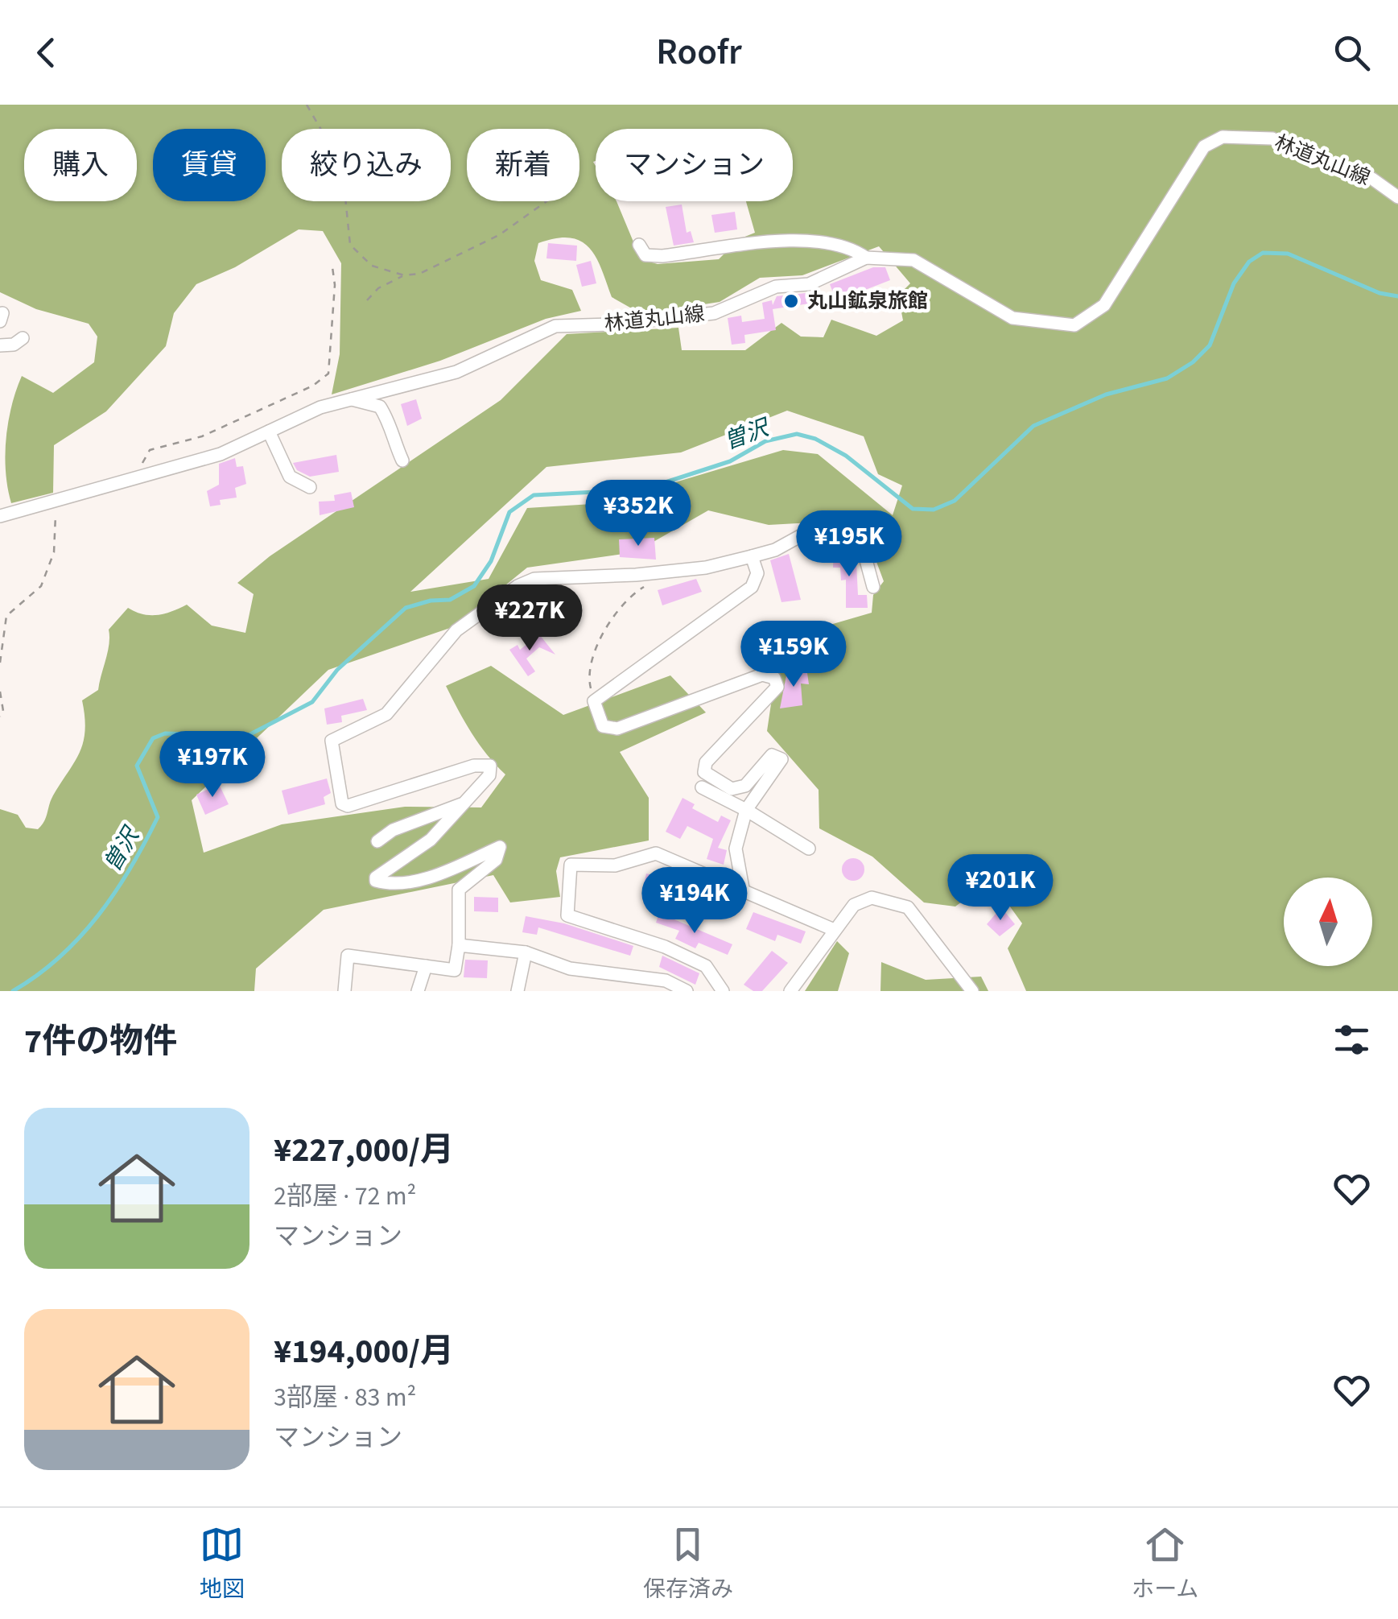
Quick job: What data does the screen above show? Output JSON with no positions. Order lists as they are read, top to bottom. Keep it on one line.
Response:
{"streets":{"street":["林道丸山線"]},"water":["曽沢"],"places":["丸山鉱泉旅館"],"north":"top","page":{"header":"Roofr","chip":["購入","賃貸","絞り込み","新着","マンション"],"price":["¥352K","¥195K","¥227K","¥159K","¥197K","¥201K","¥194K"],"heading":"7件の物件","list":[{"name":"¥227,000/月","note":"2部屋 · 72 m² · マンション"},{"name":"¥194,000/月","note":"3部屋 · 83 m² · マンション"}],"tabs":["地図","保存済み","ホーム"]}}
